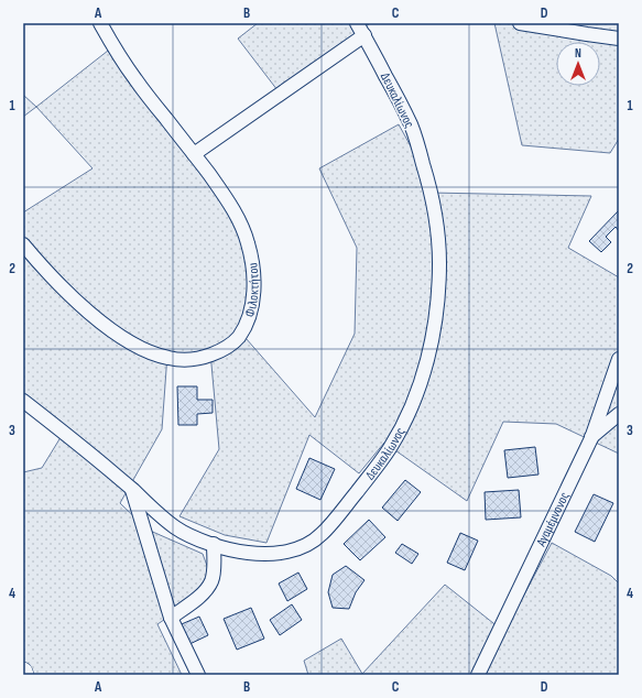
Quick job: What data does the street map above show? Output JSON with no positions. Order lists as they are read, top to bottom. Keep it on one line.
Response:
{"streets":{"street":["Δευκαλίωνος","Φιλοκτήτου","Αγαμέμνονος"]},"north":"top","grid":{"columns":["A","B","C","D"],"rows":["1","2","3","4"]}}
